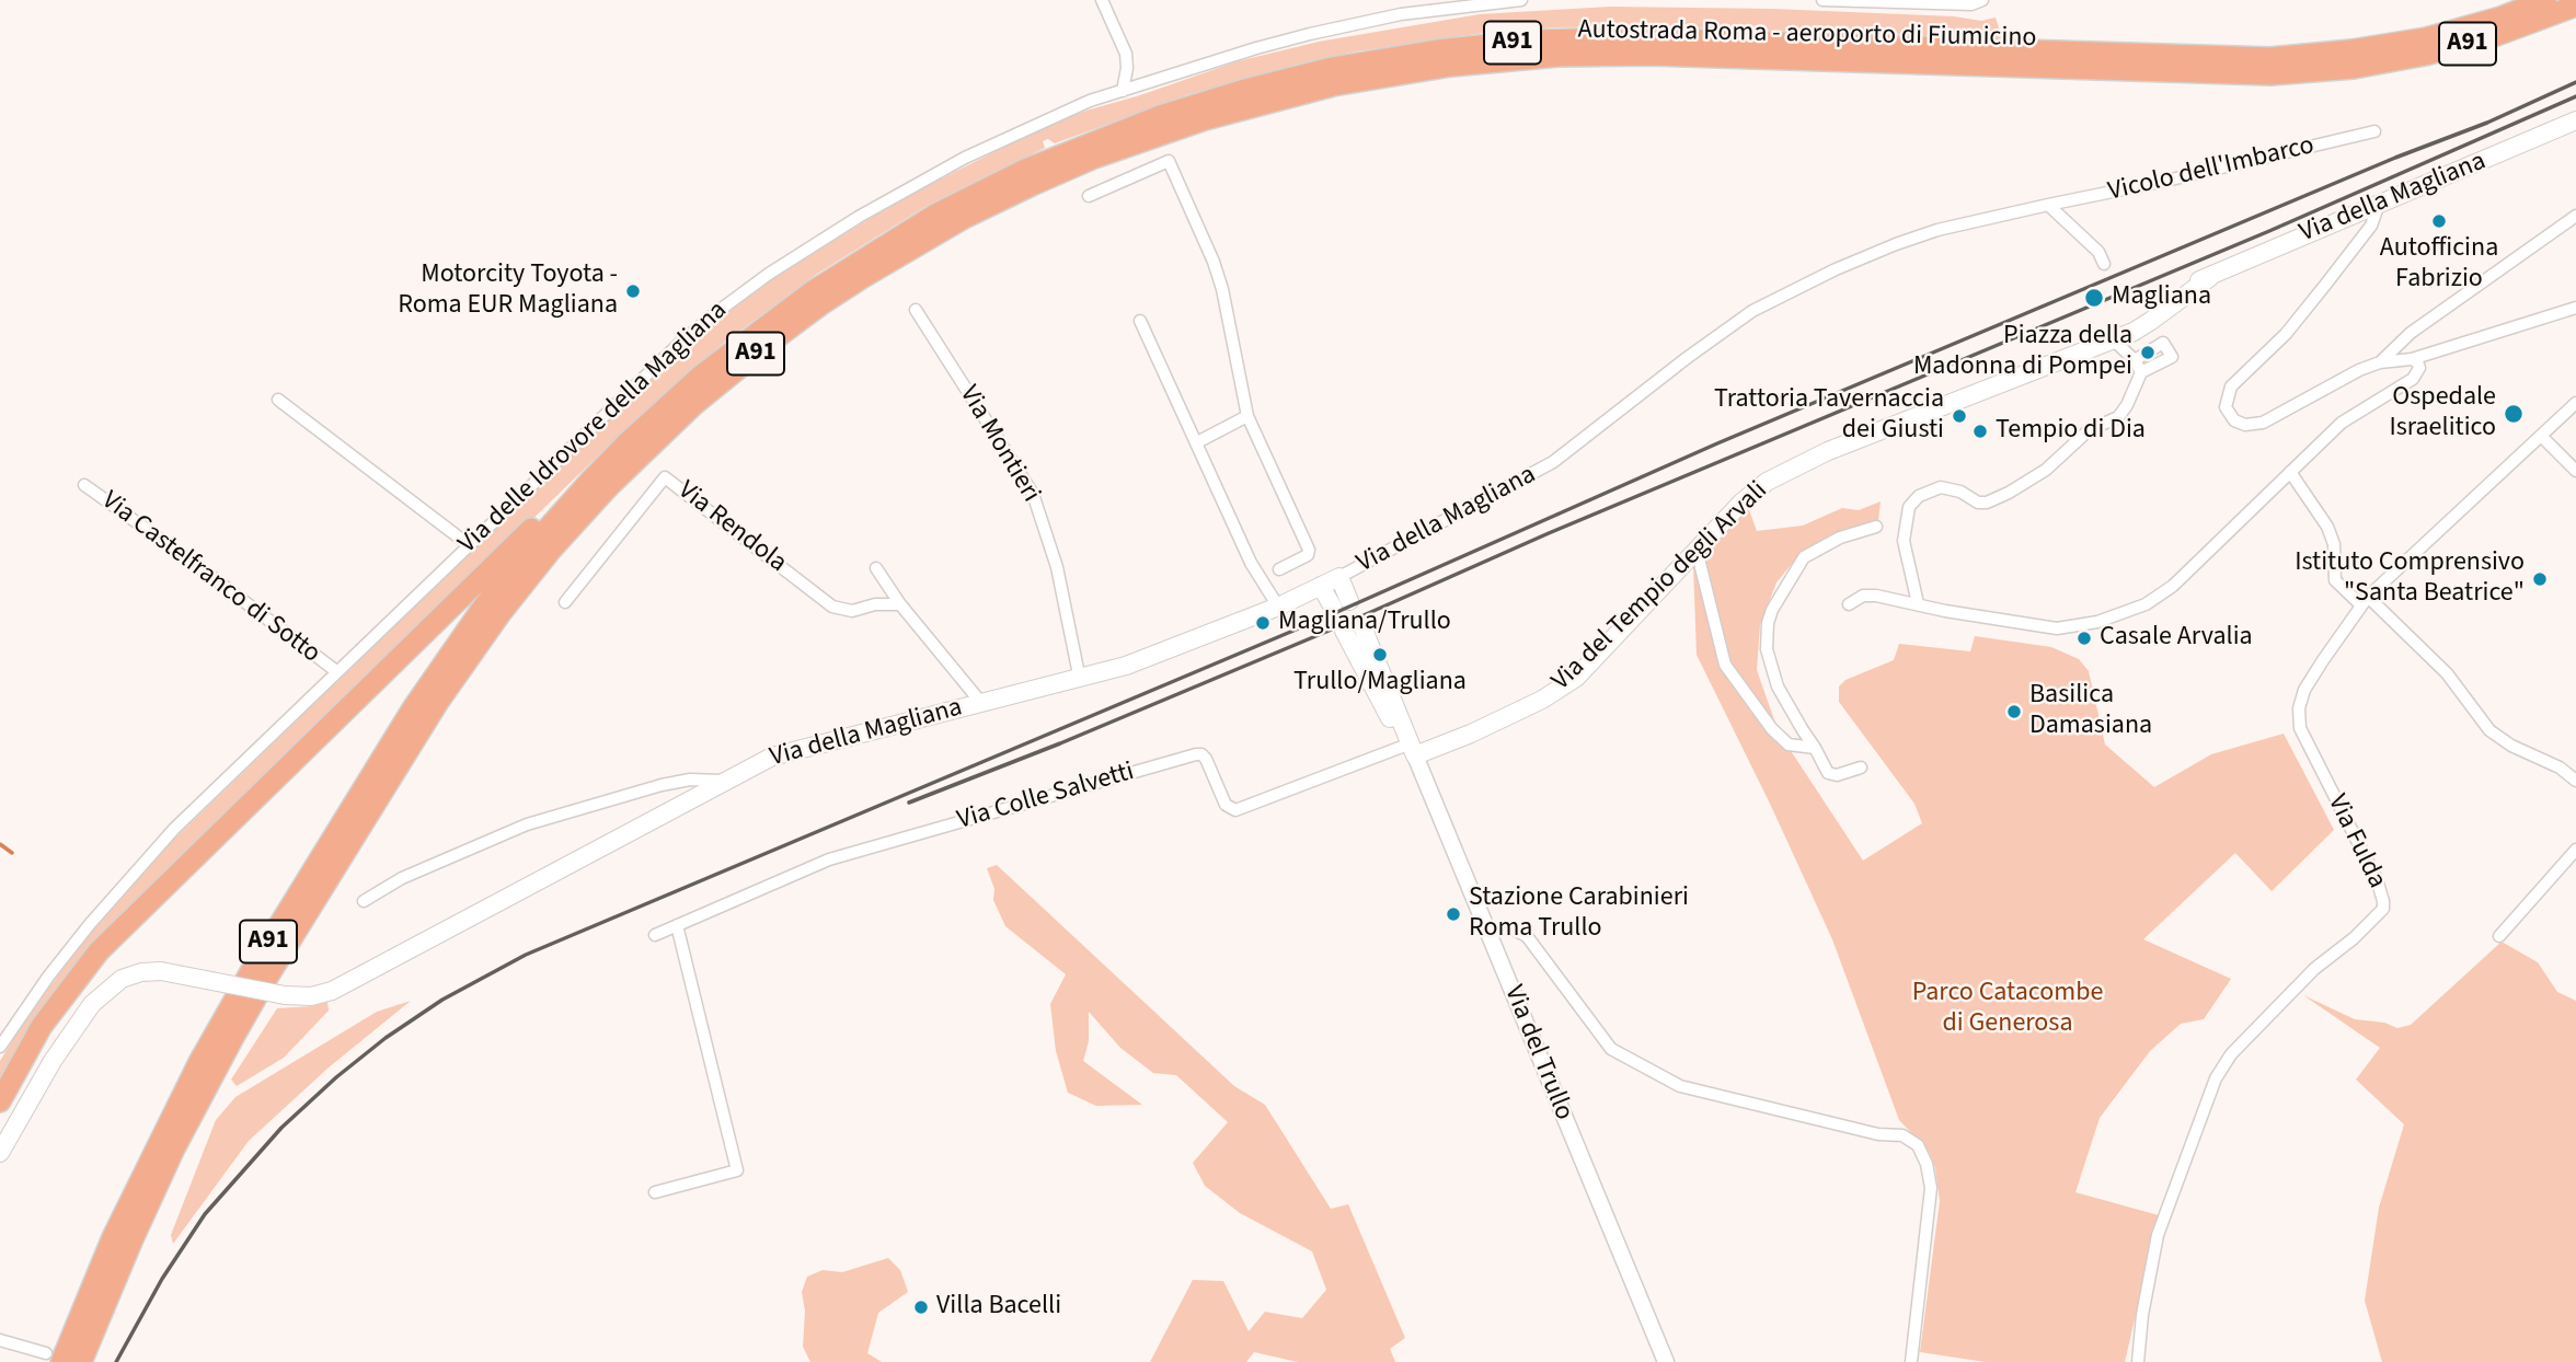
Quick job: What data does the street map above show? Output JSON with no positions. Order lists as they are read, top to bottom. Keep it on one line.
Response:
{"streets":{"highway":["Autostrada Roma - aeroporto di Fiumicino","A91"],"main road":["Via della Magliana","Via del Tempio degli Arvali","Via del Trullo"],"street":["Vicolo dell'Imbarco","Via delle Idrovore della Magliana","Via Montieri","Via Rendola","Via Castelfranco di Sotto","Via Colle Salvetti","Via Fulda"]},"crossings":[["Vicolo dell'Imbarco","Via della Magliana"],["Via della Magliana","Via Montieri"],["Via della Magliana","Via del Tempio degli Arvali"],["Via delle Idrovore della Magliana","Via Castelfranco di Sotto"],["Via del Tempio degli Arvali","Via Colle Salvetti"],["Via del Tempio degli Arvali","Via del Trullo"],["Via Colle Salvetti","Via del Trullo"]],"parks":["Parco Catacombe di Generosa"],"places":["Autofficina Fabrizio","Motorcity Toyota - Roma EUR Magliana","Magliana","Piazza della Madonna di Pompei","Ospedale Israelitico","Trattoria Tavernaccia dei Giusti","Tempio di Dia","Istituto Comprensivo \"Santa Beatrice\"","Magliana/Trullo","Casale Arvalia","Trullo/Magliana","Basilica Damasiana","Stazione Carabinieri Roma Trullo","Villa Bacelli"]}
